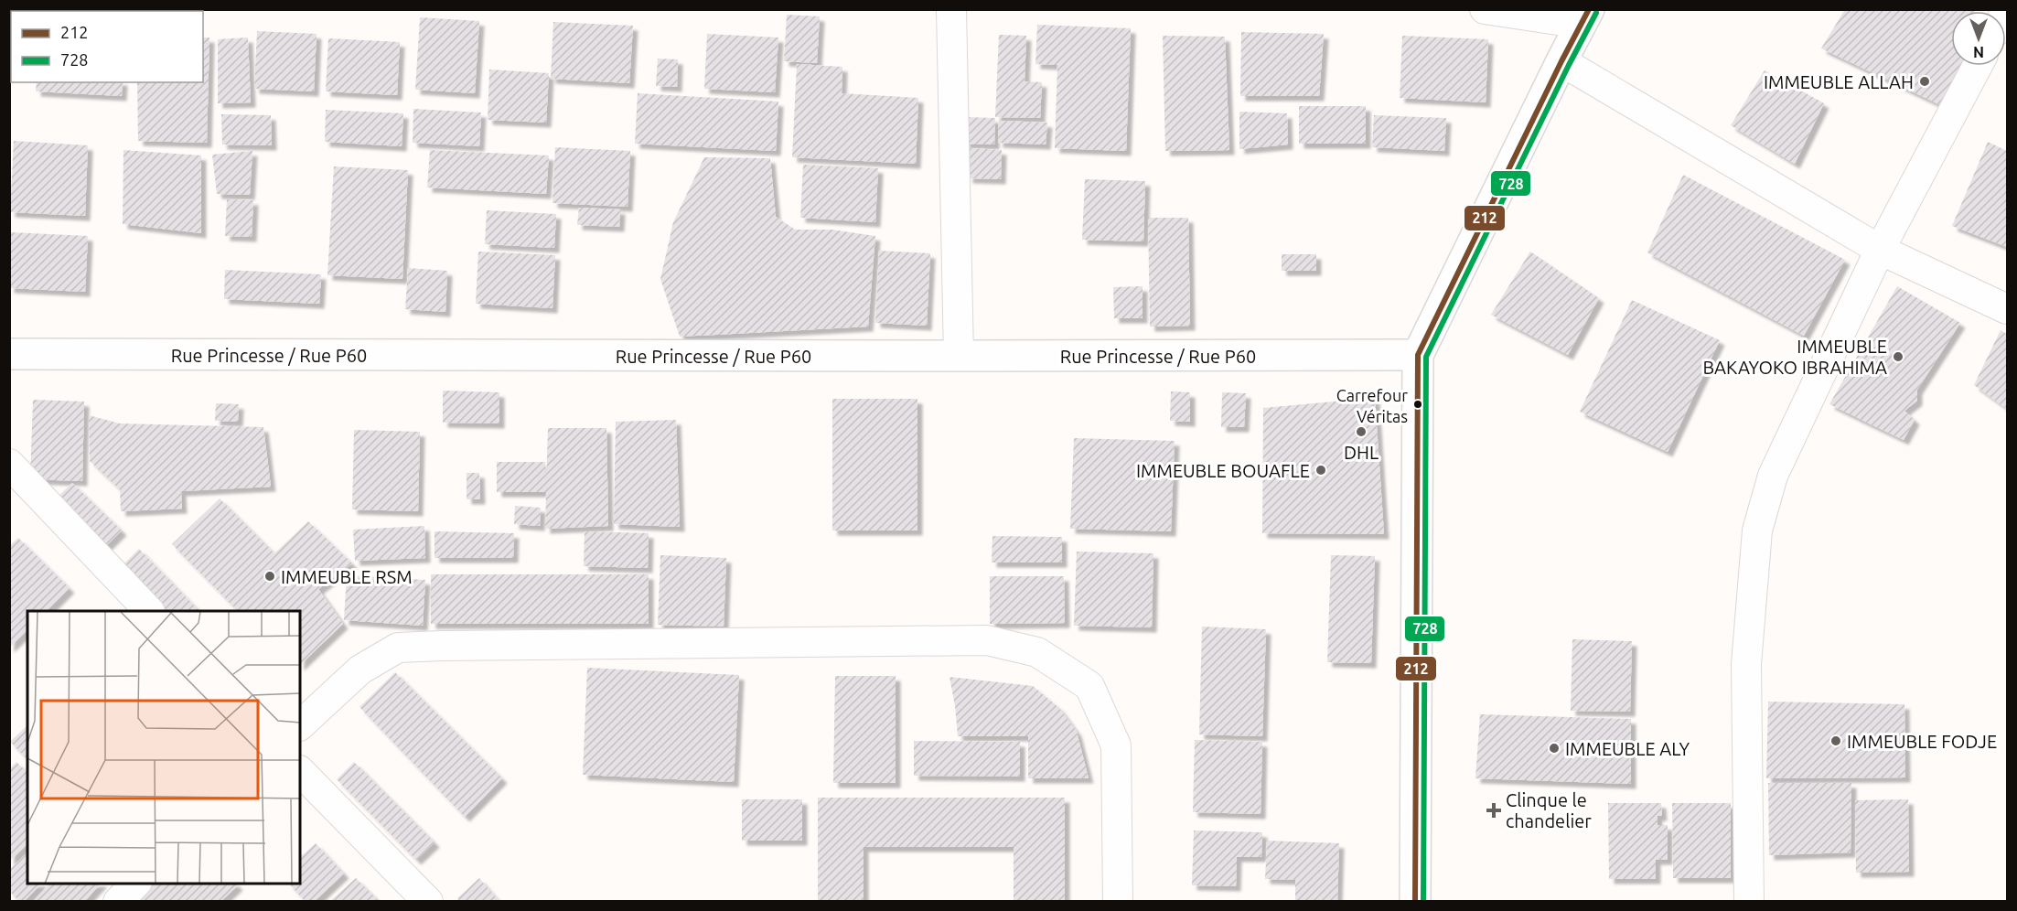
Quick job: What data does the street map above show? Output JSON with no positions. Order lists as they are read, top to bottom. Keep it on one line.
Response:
{"streets":{"street":["Rue Princesse / Rue P60"]},"places":{"other":["IMMEUBLE ALLAH","IMMEUBLE BAKAYOKO IBRAHIMA","Carrefour Véritas","DHL","IMMEUBLE BOUAFLE","IMMEUBLE RSM","IMMEUBLE FODJE","IMMEUBLE ALY"],"health":["Clinque le chandelier"]},"lines":["transit line 212","transit line 728"],"legend":["212","728"],"north":"bottom"}
